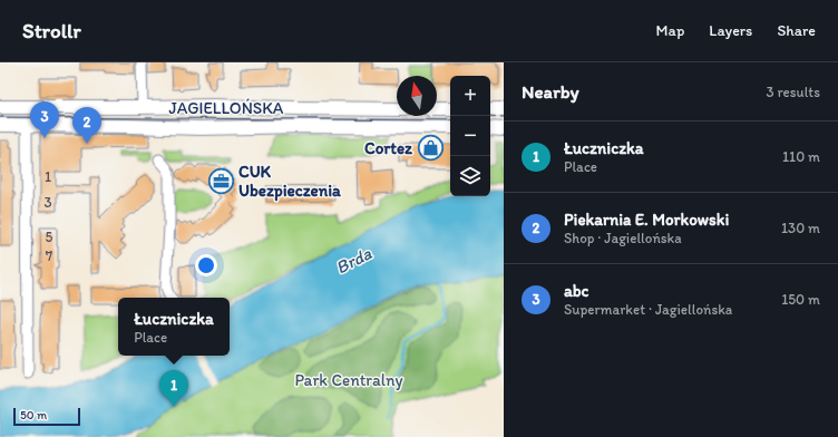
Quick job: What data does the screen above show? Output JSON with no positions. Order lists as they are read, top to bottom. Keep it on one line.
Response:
{"streets":{"main road":["JAGIELLOŃSKA"]},"water":["Brda"],"parks":["Park Centralny"],"places":{"shop":["Cortez"],"office":["CUK Ubezpieczenia"]},"house_numbers":["1","3","5","7"],"scale_bar":"50 m","north":"top","page":{"header":"Strollr","nav":["Map","Layers","Share"],"heading":["Nearby","3 results"],"map_buttons":["+","−"],"pins":["3","2","1"],"list":[{"mark":"1","name":"Łuczniczka","note":"Place","value":"110 m"},{"mark":"2","name":"Piekarnia E. Morkowski","note":"Shop · Jagiellońska","value":"130 m"},{"mark":"3","name":"abc","note":"Supermarket · Jagiellońska","value":"150 m"}],"popup":["Łuczniczka","Place"],"scale":"50 m"}}
